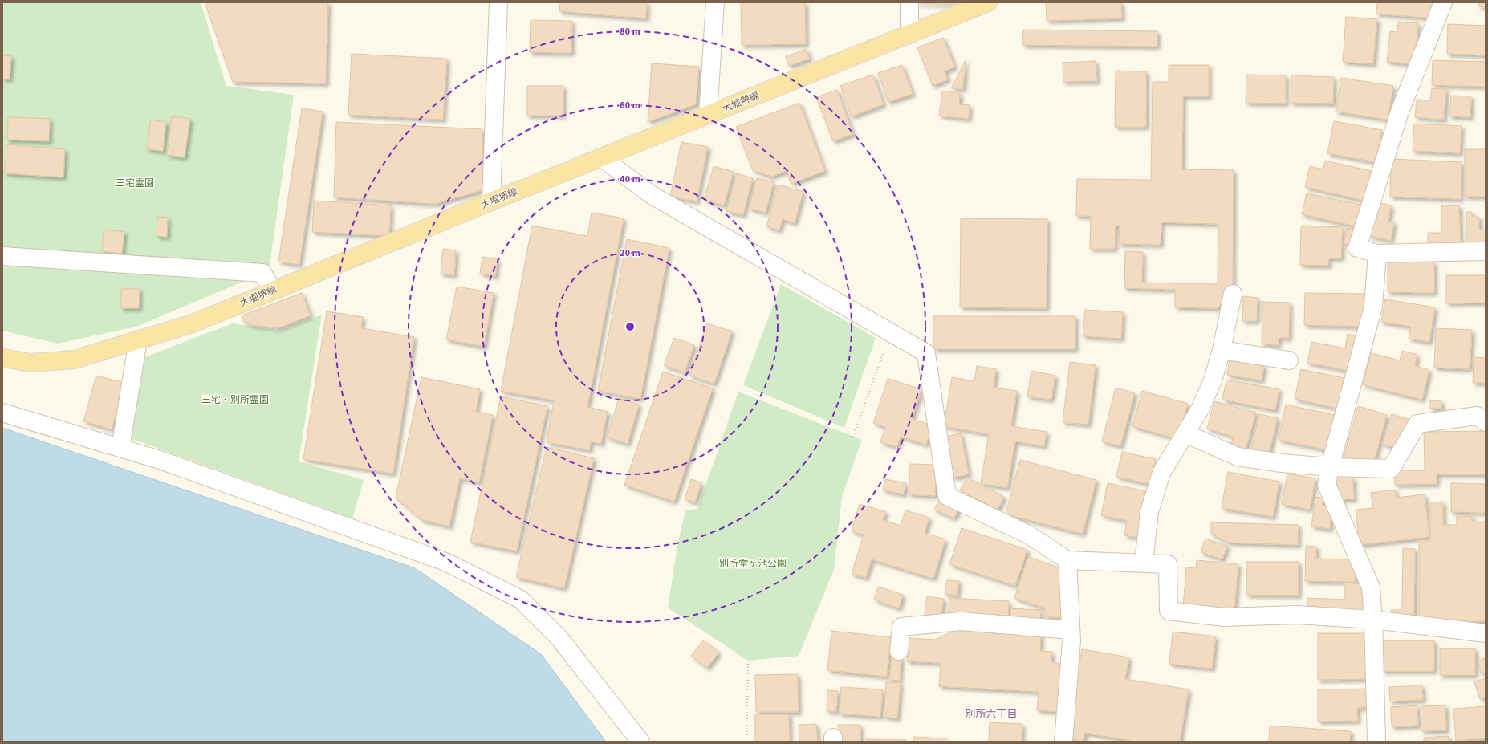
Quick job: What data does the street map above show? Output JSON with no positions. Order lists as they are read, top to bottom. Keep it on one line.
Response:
{"streets":{"main road":["大堀堺線"]},"districts":["別所六丁目"],"parks":["三宅霊園","三宅・別所霊園","別所堂ヶ池公園"],"rings":["80 m","60 m","40 m","20 m"]}
